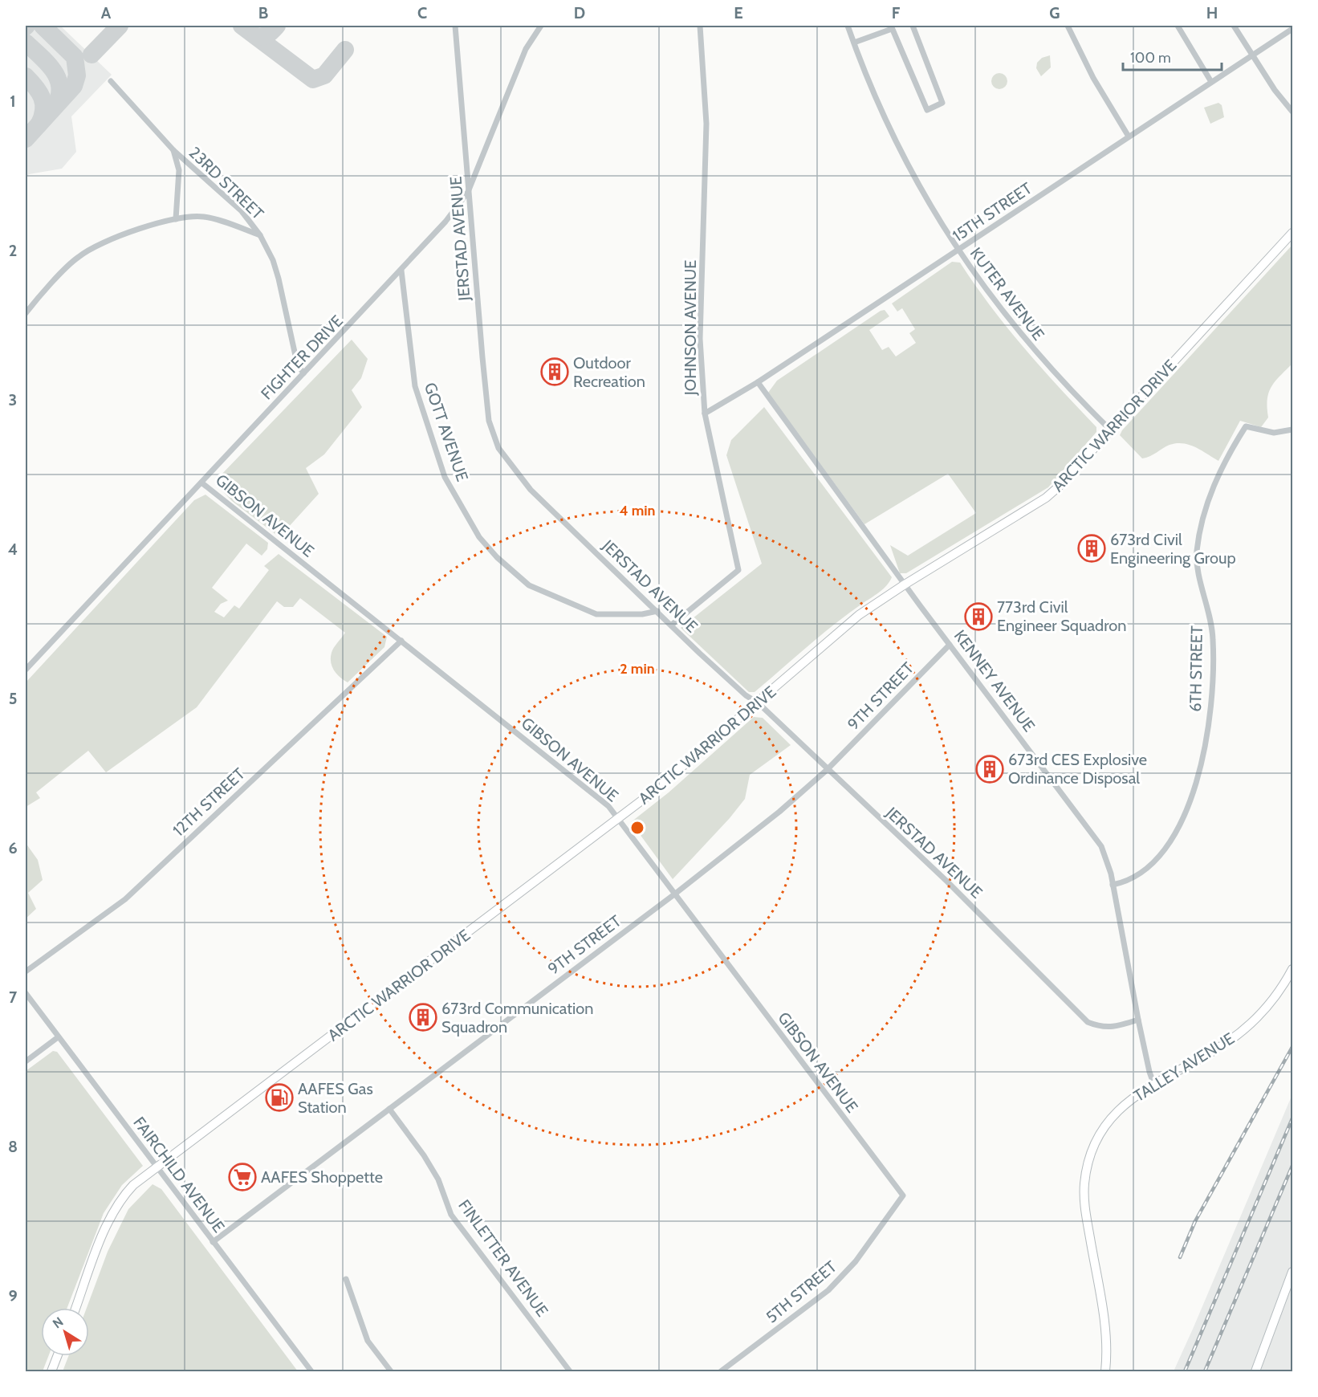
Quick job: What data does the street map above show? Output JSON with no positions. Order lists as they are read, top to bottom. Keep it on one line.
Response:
{"streets":{"main road":["ARCTIC WARRIOR DRIVE","TALLEY AVENUE"],"street":["23RD STREET","15TH STREET","JERSTAD AVENUE","KUTER AVENUE","JOHNSON AVENUE","FIGHTER DRIVE","GOTT AVENUE","GIBSON AVENUE","6TH STREET","KENNEY AVENUE","9TH STREET","12TH STREET","FAIRCHILD AVENUE","FINLETTER AVENUE","5TH STREET"]},"crossings":[["23RD STREET","FIGHTER DRIVE"],["15TH STREET","KUTER AVENUE"],["15TH STREET","JOHNSON AVENUE"],["15TH STREET","KENNEY AVENUE"],["JERSTAD AVENUE","JOHNSON AVENUE"],["JERSTAD AVENUE","FIGHTER DRIVE"],["JERSTAD AVENUE","ARCTIC WARRIOR DRIVE"],["JERSTAD AVENUE","GOTT AVENUE"],["JERSTAD AVENUE","KENNEY AVENUE"],["JERSTAD AVENUE","9TH STREET"],["KUTER AVENUE","ARCTIC WARRIOR DRIVE"],["FIGHTER DRIVE","GOTT AVENUE"],["FIGHTER DRIVE","GIBSON AVENUE"],["ARCTIC WARRIOR DRIVE","GIBSON AVENUE"],["ARCTIC WARRIOR DRIVE","KENNEY AVENUE"],["ARCTIC WARRIOR DRIVE","FAIRCHILD AVENUE"],["GIBSON AVENUE","9TH STREET"],["GIBSON AVENUE","12TH STREET"],["GIBSON AVENUE","5TH STREET"],["6TH STREET","KENNEY AVENUE"],["KENNEY AVENUE","9TH STREET"],["KENNEY AVENUE","TALLEY AVENUE"],["9TH STREET","FAIRCHILD AVENUE"],["9TH STREET","FINLETTER AVENUE"]],"places":{"building":["Outdoor Recreation","673rd Civil Engineering Group","773rd Civil Engineer Squadron","673rd CES Explosive Ordinance Disposal","673rd Communication Squadron"],"fuel station":["AAFES Gas Station"],"supermarket":["AAFES Shoppette"]},"scale_bar":"100 m","north":"top left","grid":{"columns":["A","B","C","D","E","F","G","H"],"rows":["1","2","3","4","5","6","7","8","9"]},"rings":["4 min","2 min"]}
